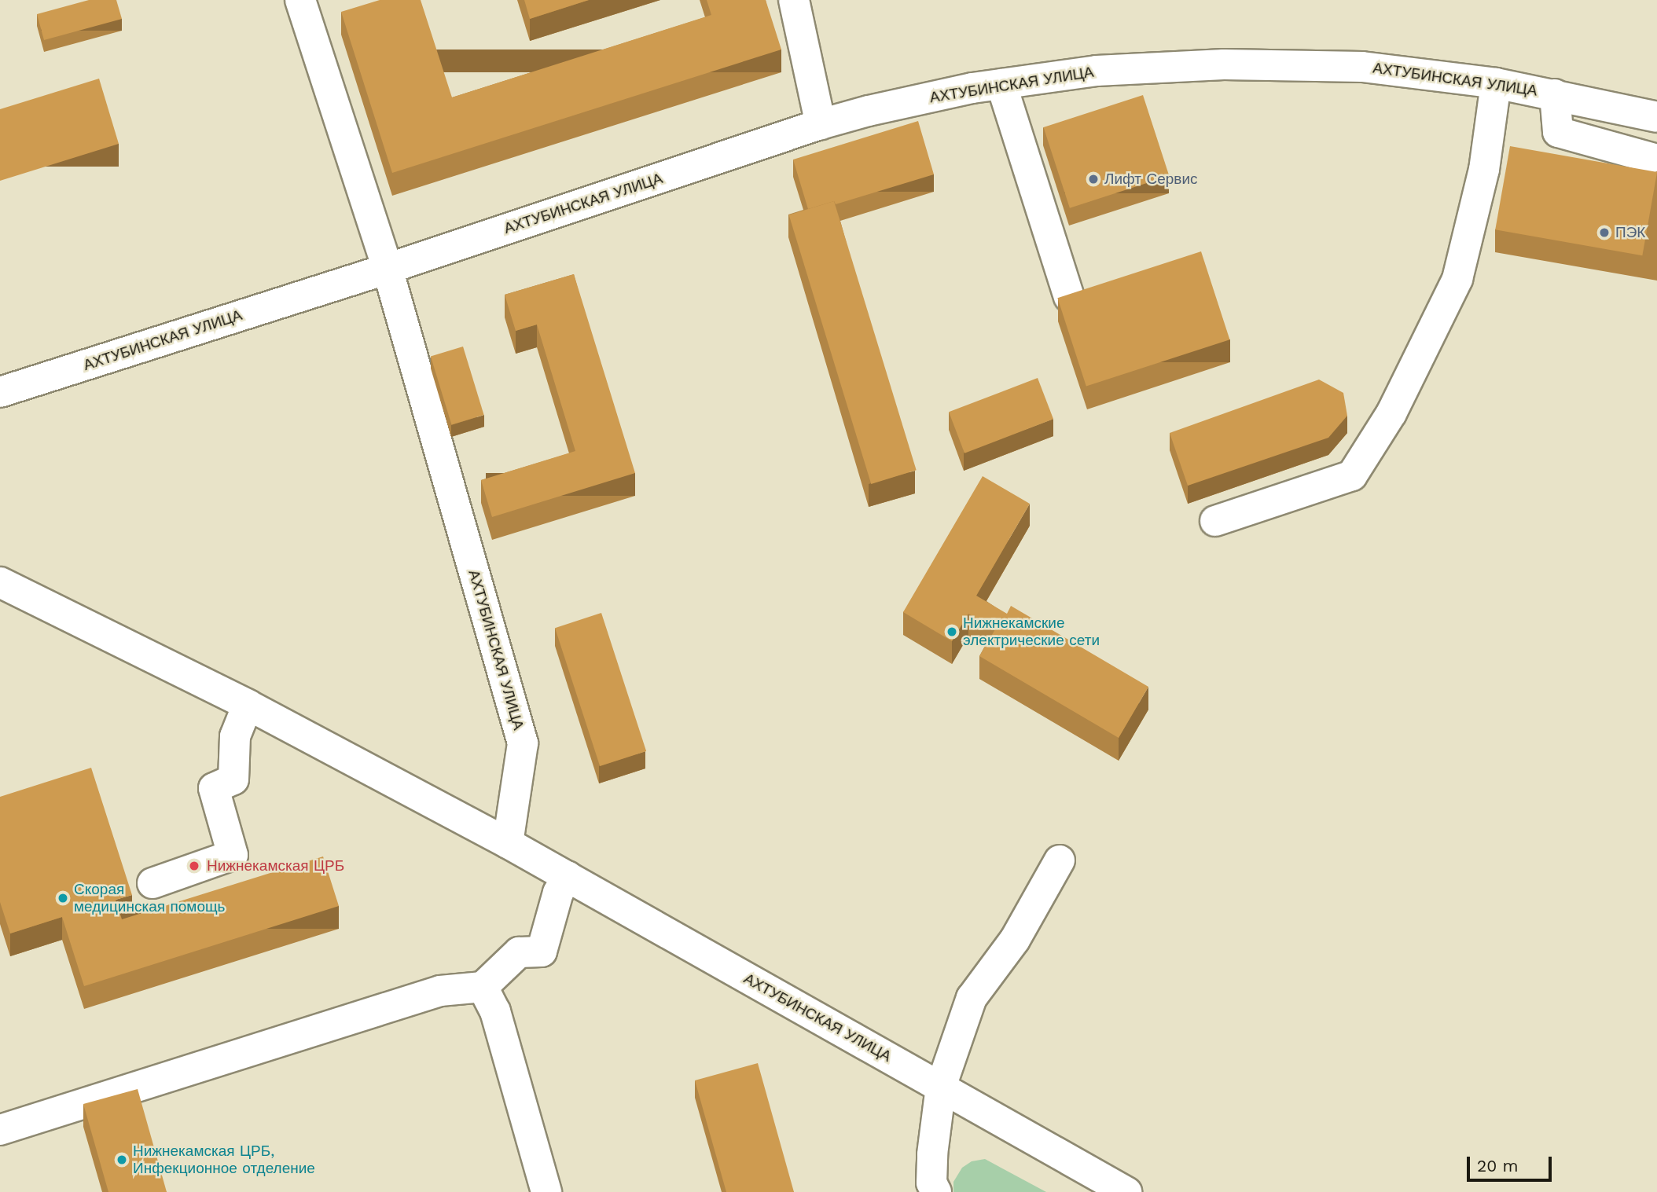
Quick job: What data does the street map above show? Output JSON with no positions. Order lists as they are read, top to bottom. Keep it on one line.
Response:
{"streets":{"street":["АХТУБИНСКАЯ УЛИЦА"]},"places":["Лифт Сервис","ПЭК","Нижнекамские электрические сети","Нижнекамская ЦРБ","Скорая медицинская помощь","Нижнекамская ЦРБ, Инфекционное отделение"],"scale_bar":"20 m"}
